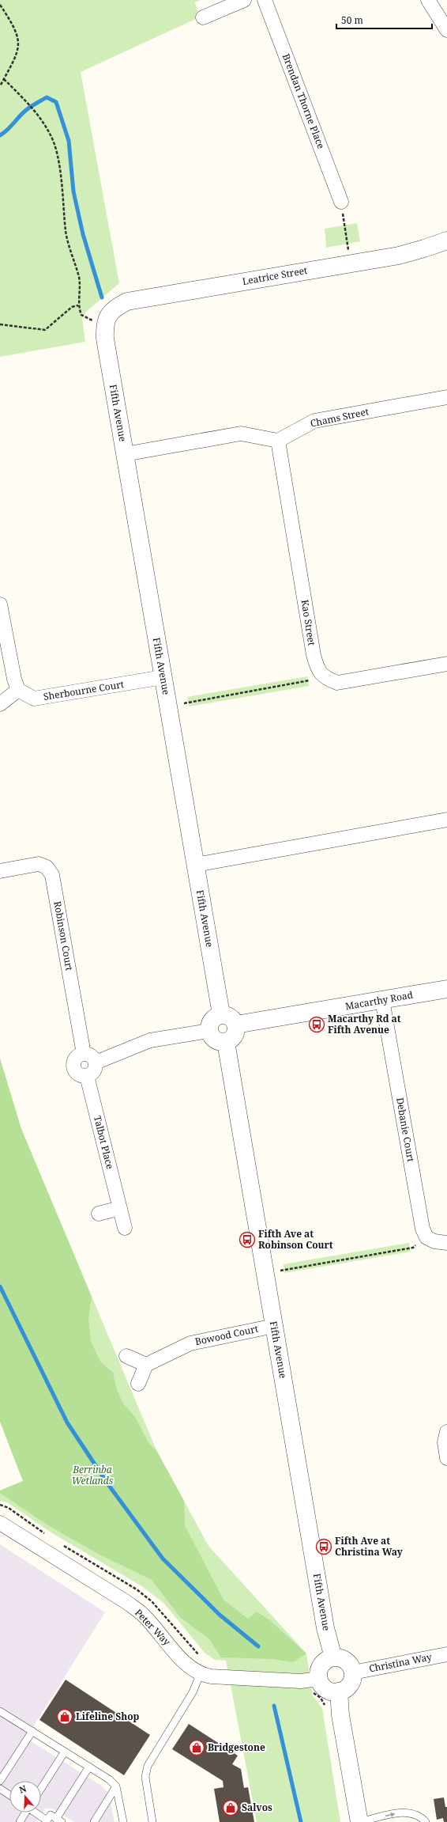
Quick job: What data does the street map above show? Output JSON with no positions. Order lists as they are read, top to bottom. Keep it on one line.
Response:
{"streets":{"street":["Brendan Thorne Place","Leatrice Street","Fifth Avenue","Chams Street","Kao Street","Sherbourne Court","Robinson Court","Macarthy Road","Debanie Court","Talbot Place","Bowood Court","Peter Way","Christina Way"]},"crossings":[["Leatrice Street","Fifth Avenue"],["Fifth Avenue","Sherbourne Court"],["Fifth Avenue","Macarthy Road"],["Fifth Avenue","Bowood Court"],["Fifth Avenue","Peter Way"],["Fifth Avenue","Christina Way"],["Chams Street","Kao Street"],["Robinson Court","Talbot Place"],["Macarthy Road","Debanie Court"],["Peter Way","Christina Way"]],"parks":["Berrinba Wetlands"],"places":{"bus stop":["Macarthy Rd at Fifth Avenue","Fifth Ave at Robinson Court","Fifth Ave at Christina Way"],"shop":["Lifeline Shop","Bridgestone","Salvos"]},"scale_bar":"50 m","north":"top"}
